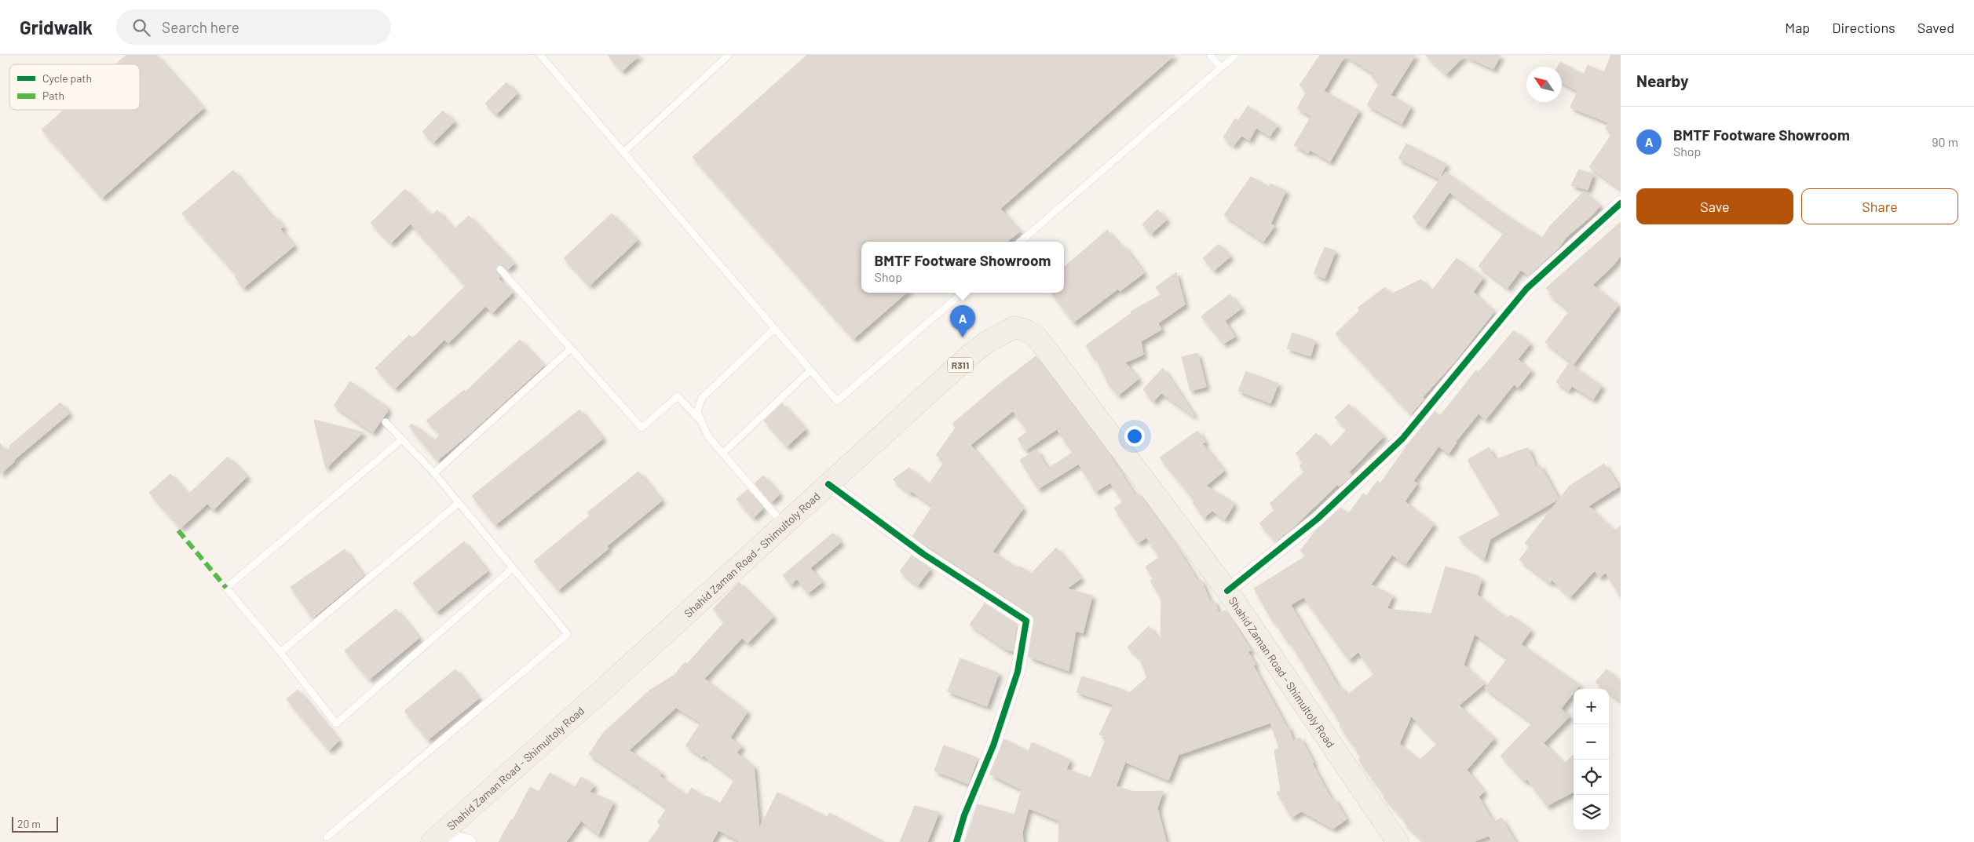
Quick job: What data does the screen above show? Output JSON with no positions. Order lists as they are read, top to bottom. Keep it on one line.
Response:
{"streets":{"main road":["R311","Shahid Zaman Road - Shimultoly Road"]},"legend":["Cycle path","Path"],"scale_bar":"20 m","north":"top left","page":{"header":"Gridwalk","search":"Search here","nav":["Map","Directions","Saved"],"heading":"Nearby","list":[{"mark":"A","name":"BMTF Footware Showroom","note":"Shop","value":"90 m"}],"buttons":["Save","Share"],"popup":["BMTF Footware Showroom","Shop"],"pins":"A","map_buttons":["+","−"],"scale":"20 m"}}
